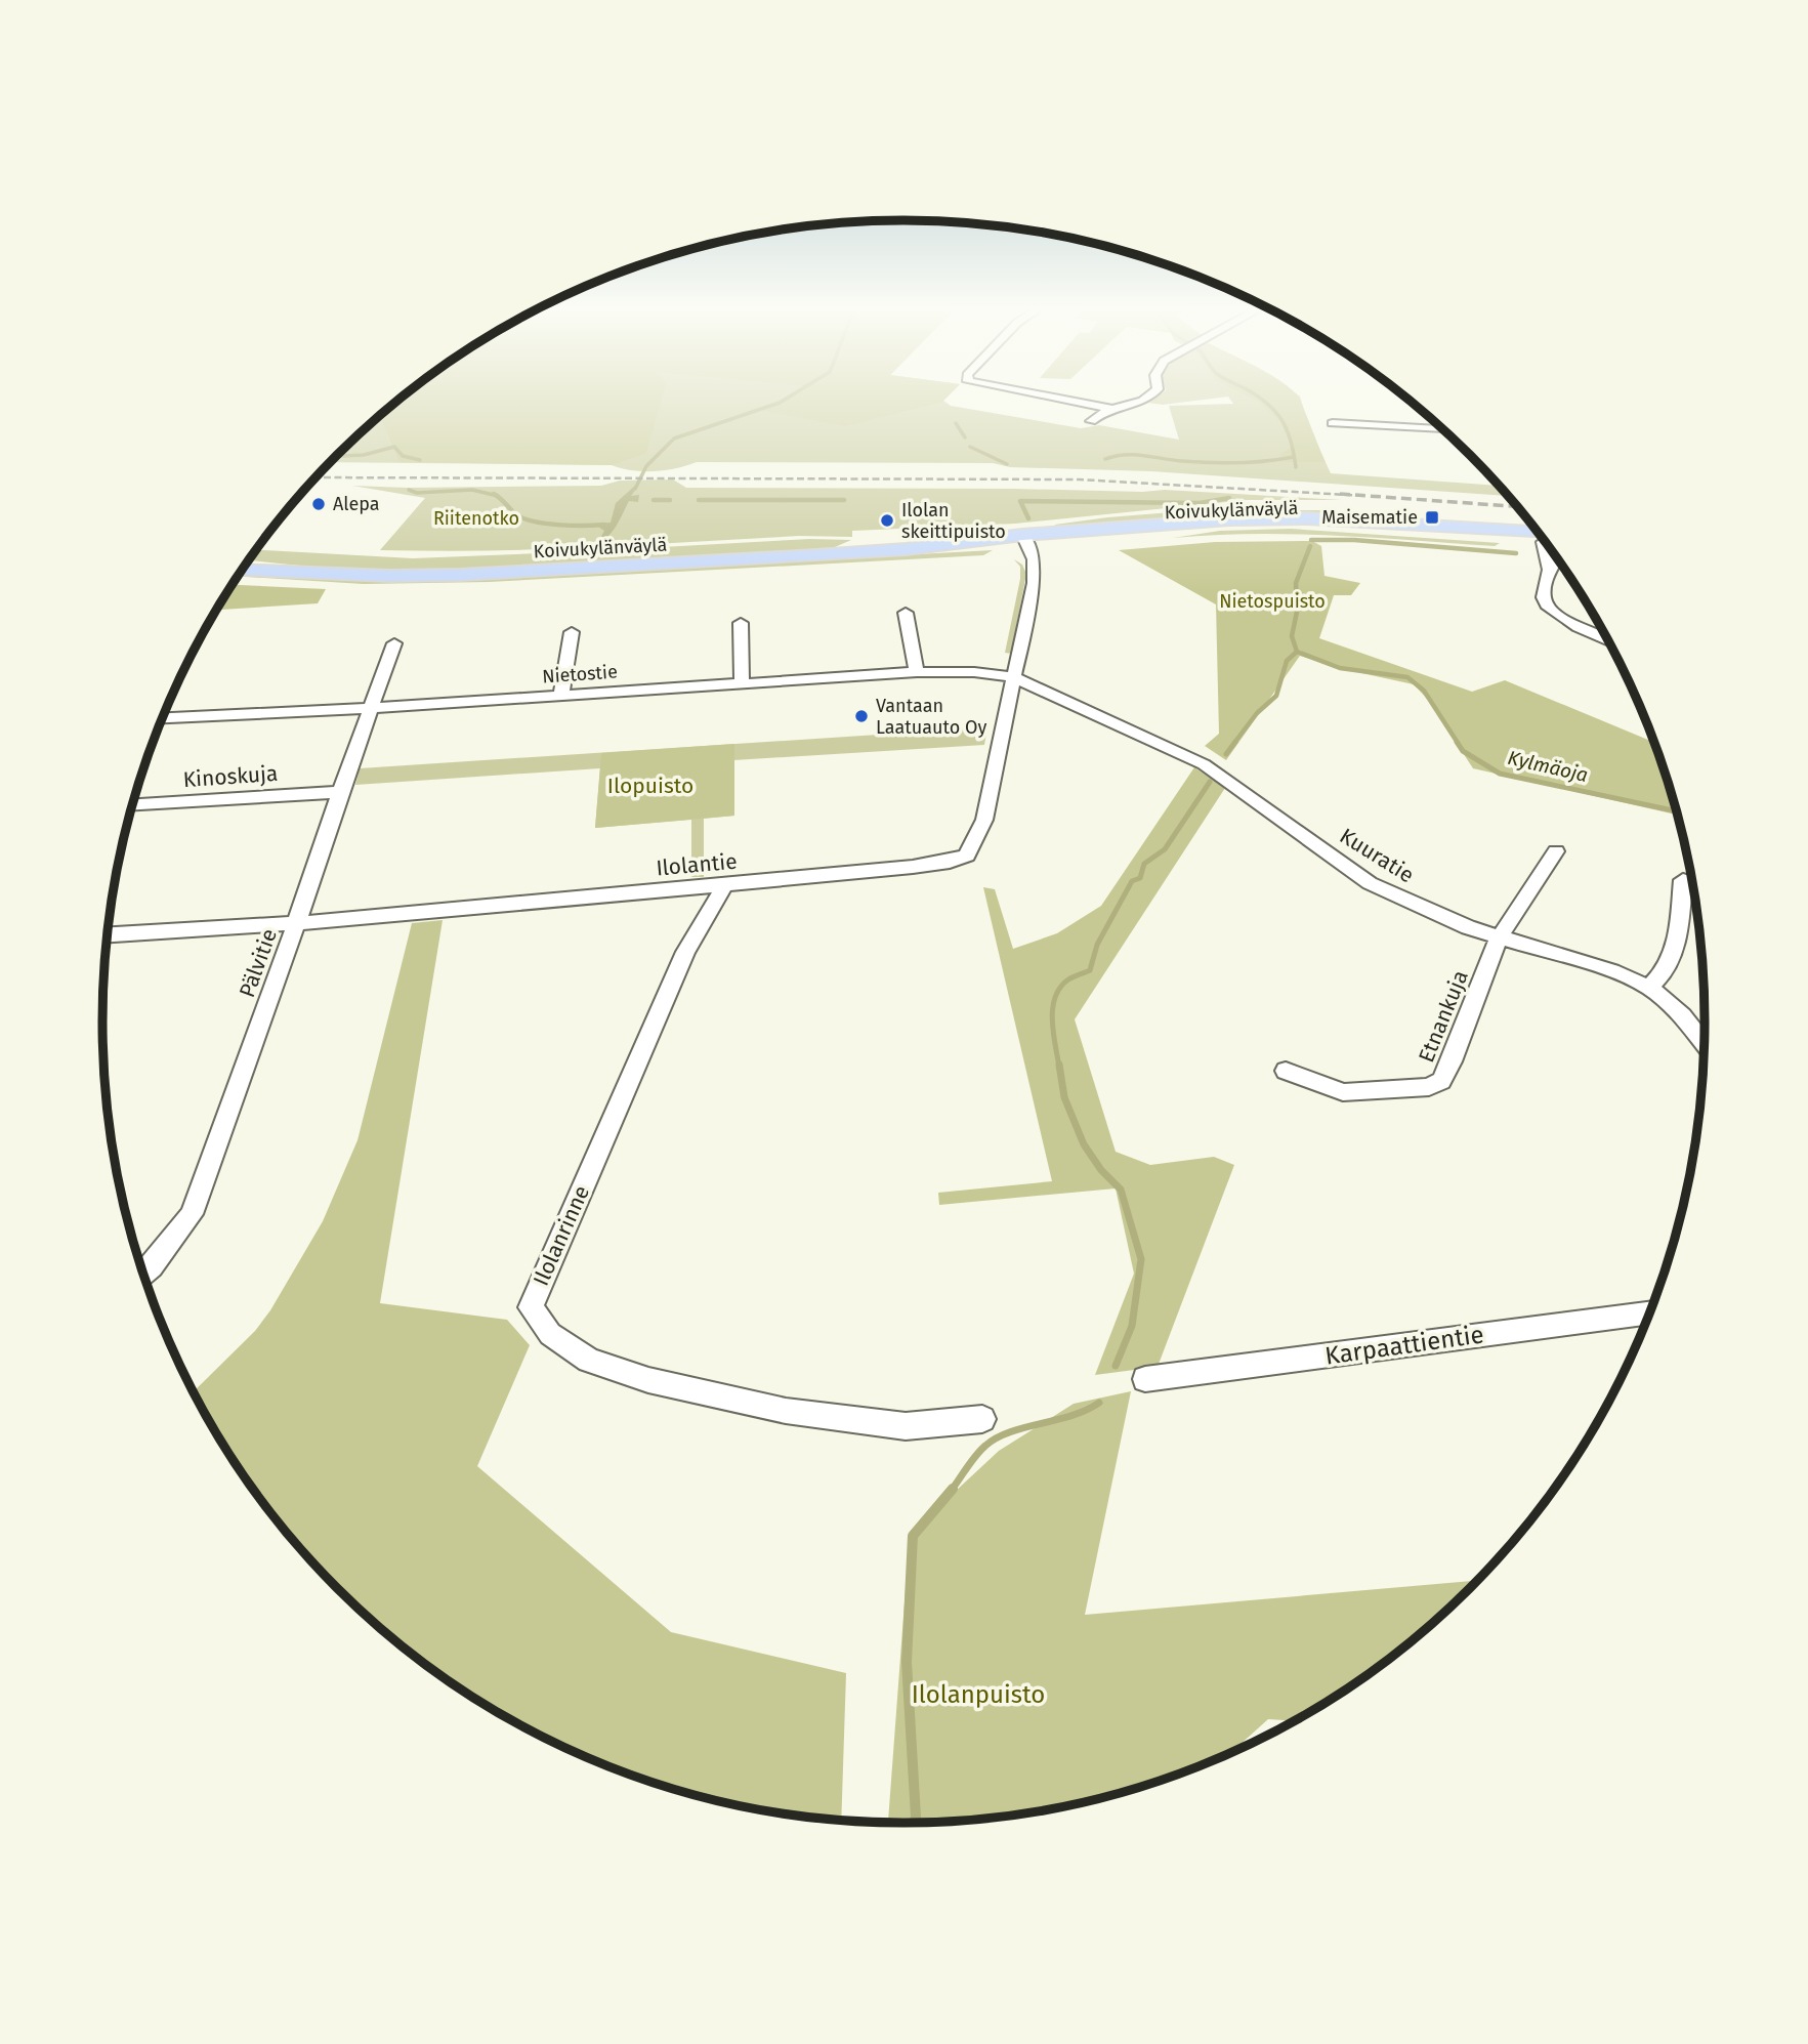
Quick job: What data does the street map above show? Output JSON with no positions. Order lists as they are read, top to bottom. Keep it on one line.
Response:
{"streets":{"main road":["Koivukylänväylä"],"street":["Nietostie","Kinoskuja","Kuuratie","Ilolantie","Pälvitie","Etnankuja","Ilolanrinne","Karpaattientie"]},"crossings":[["Koivukylänväylä","Ilolantie"],["Nietostie","Kuuratie"],["Nietostie","Ilolantie"],["Nietostie","Pälvitie"],["Kinoskuja","Pälvitie"],["Kuuratie","Ilolantie"],["Kuuratie","Etnankuja"],["Ilolantie","Pälvitie"],["Ilolantie","Ilolanrinne"]],"water":["Kylmäoja"],"parks":["Riitenotko","Nietospuisto","Ilopuisto","Ilolanpuisto"],"places":{"other":["Alepa","Ilolan skeittipuisto","Vantaan Laatuauto Oy"],"transit":["Maisematie"]}}
